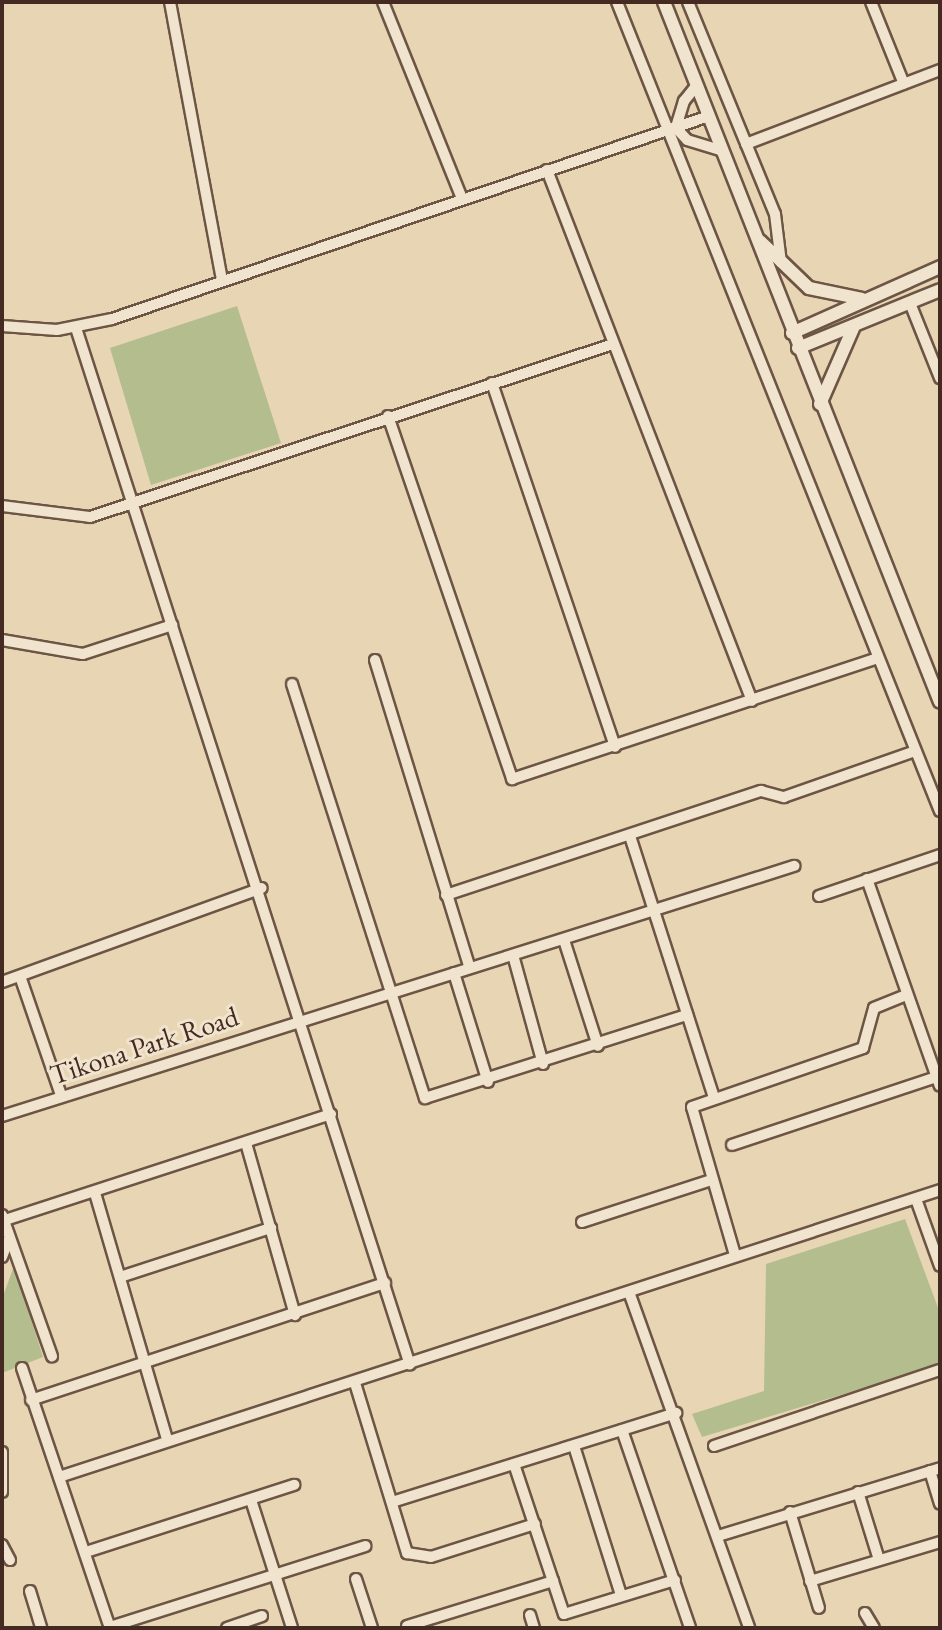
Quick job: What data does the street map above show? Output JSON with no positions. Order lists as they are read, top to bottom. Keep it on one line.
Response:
{"streets":{"street":["Tikona Park Road"]}}
